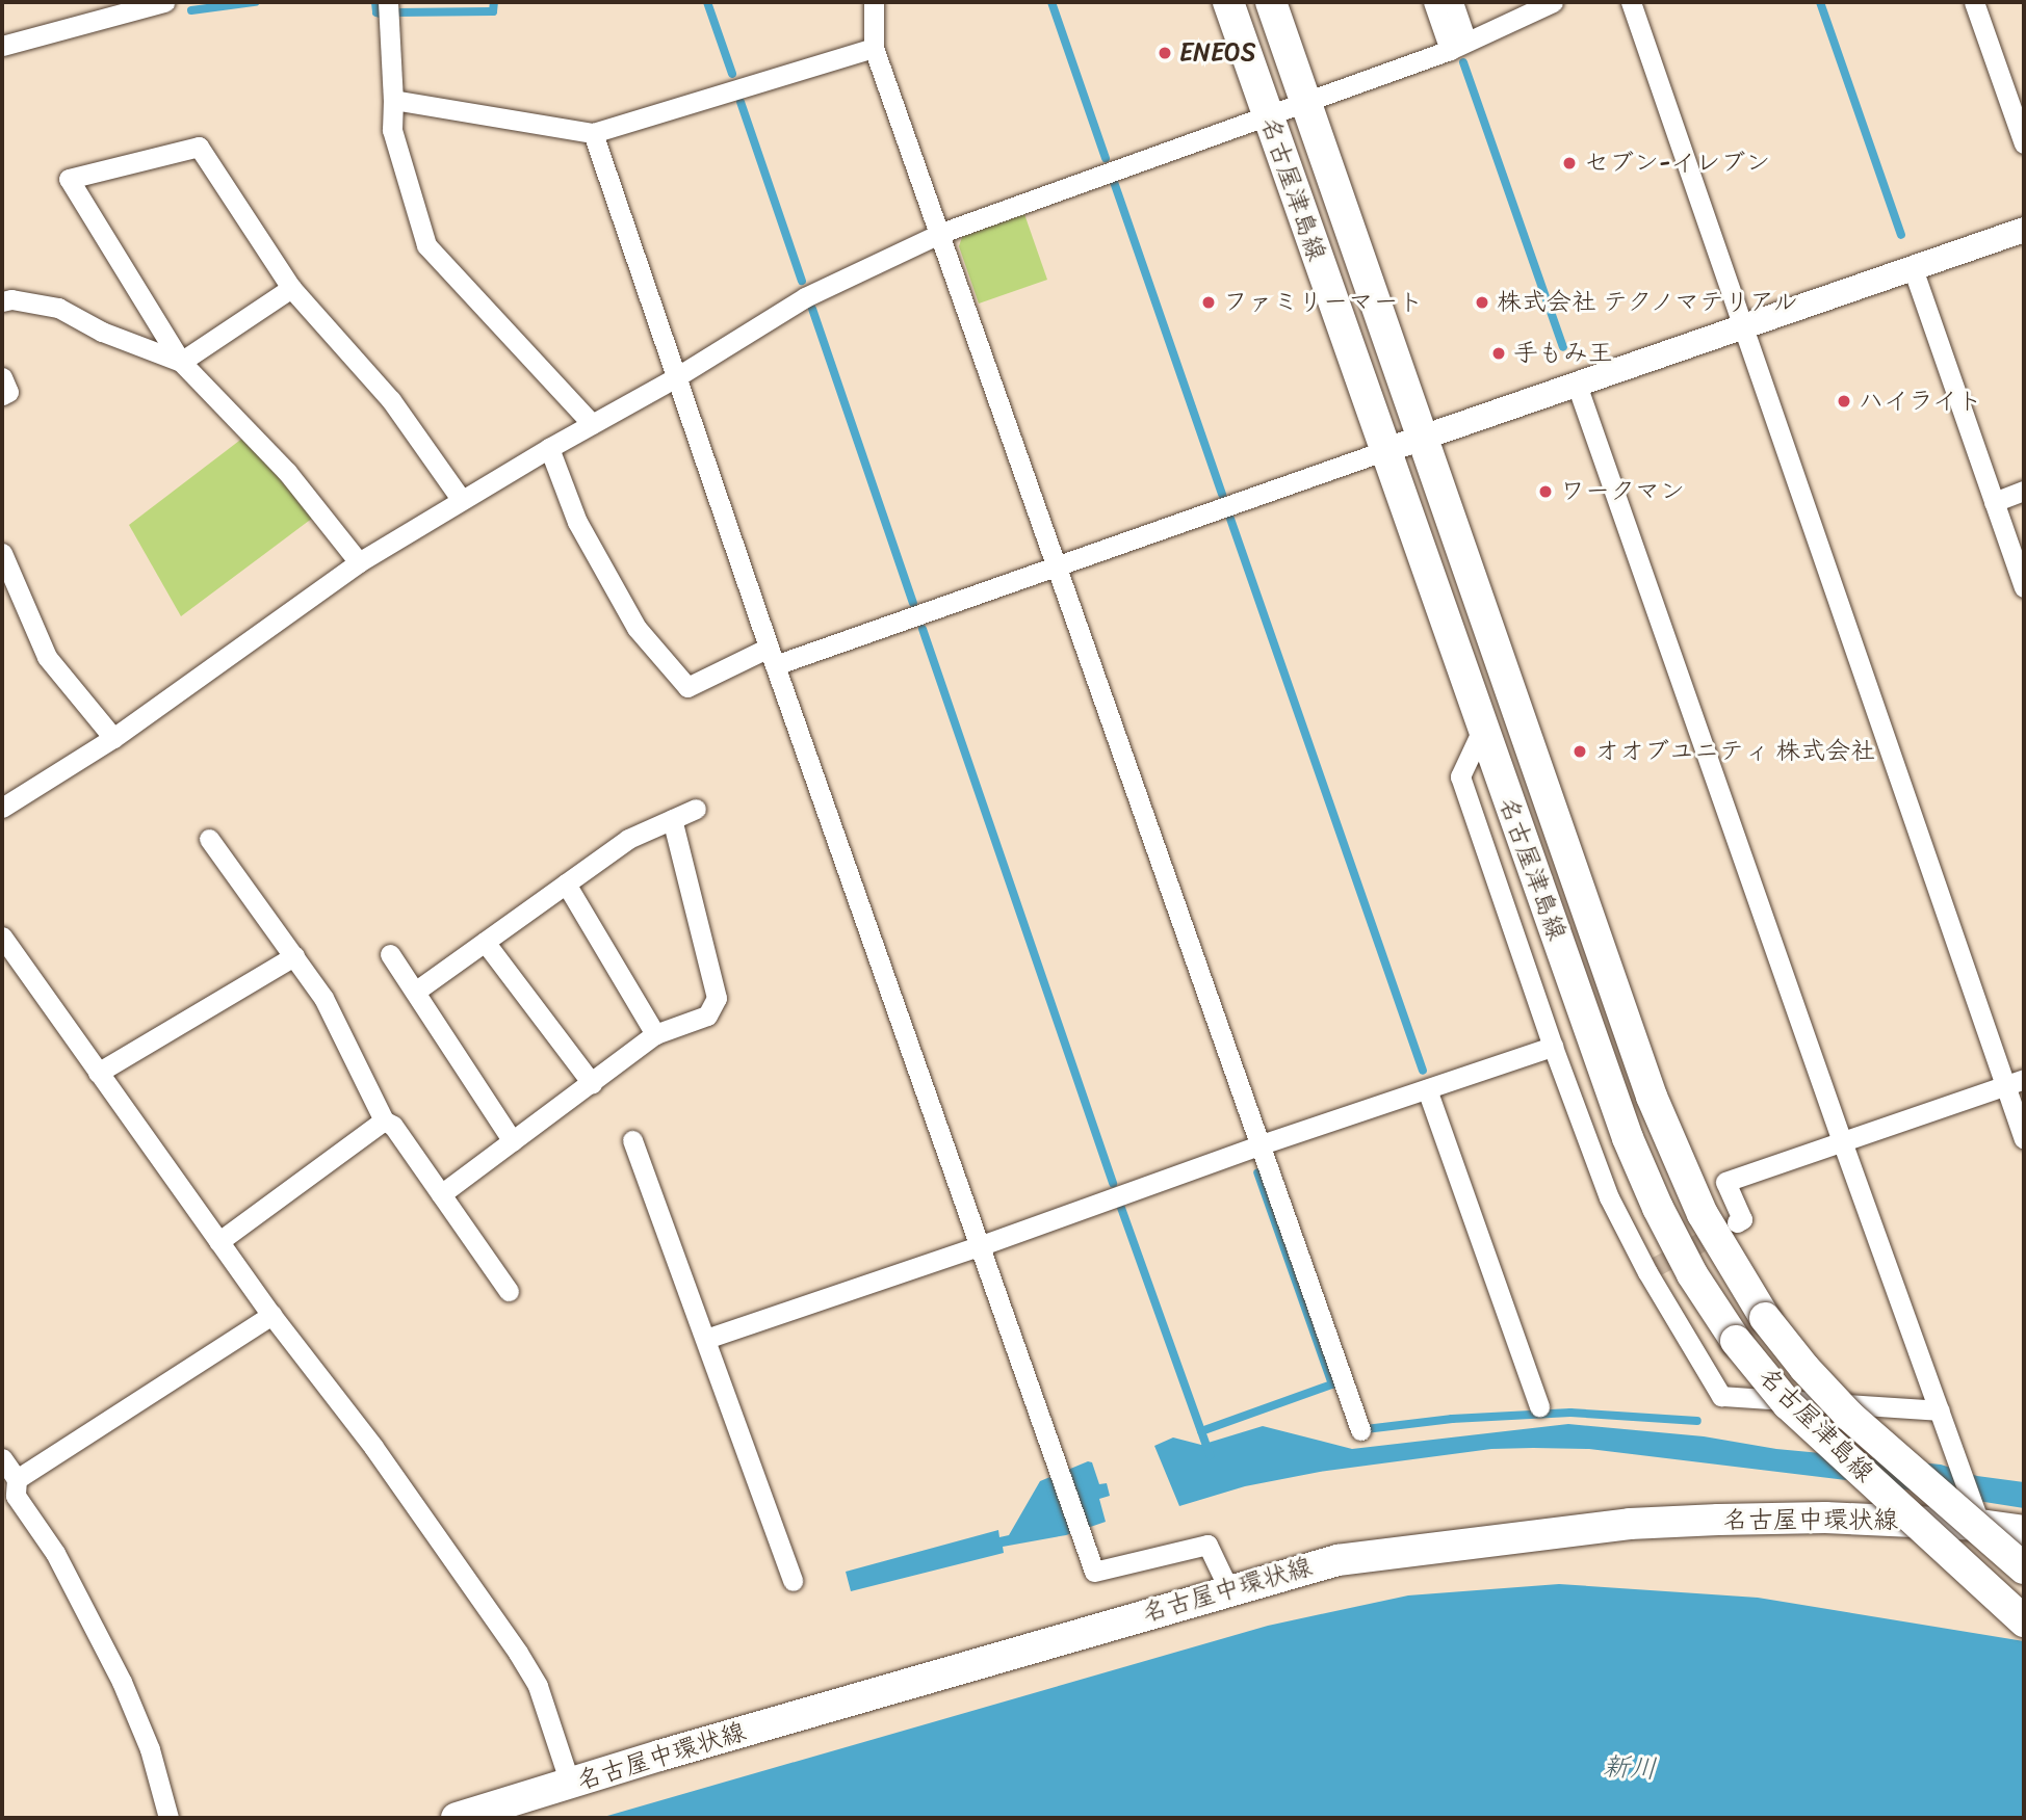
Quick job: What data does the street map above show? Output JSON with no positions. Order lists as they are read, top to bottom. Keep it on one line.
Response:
{"streets":{"main road":["名古屋津島線","名古屋中環状線"]},"water":["新川"],"places":["ENEOS","セブン-イレブン","ファミリーマート","株式会社 テクノマテリアル","手もみ王","ハイライト","ワークマン","オオブユニティ 株式会社"]}
